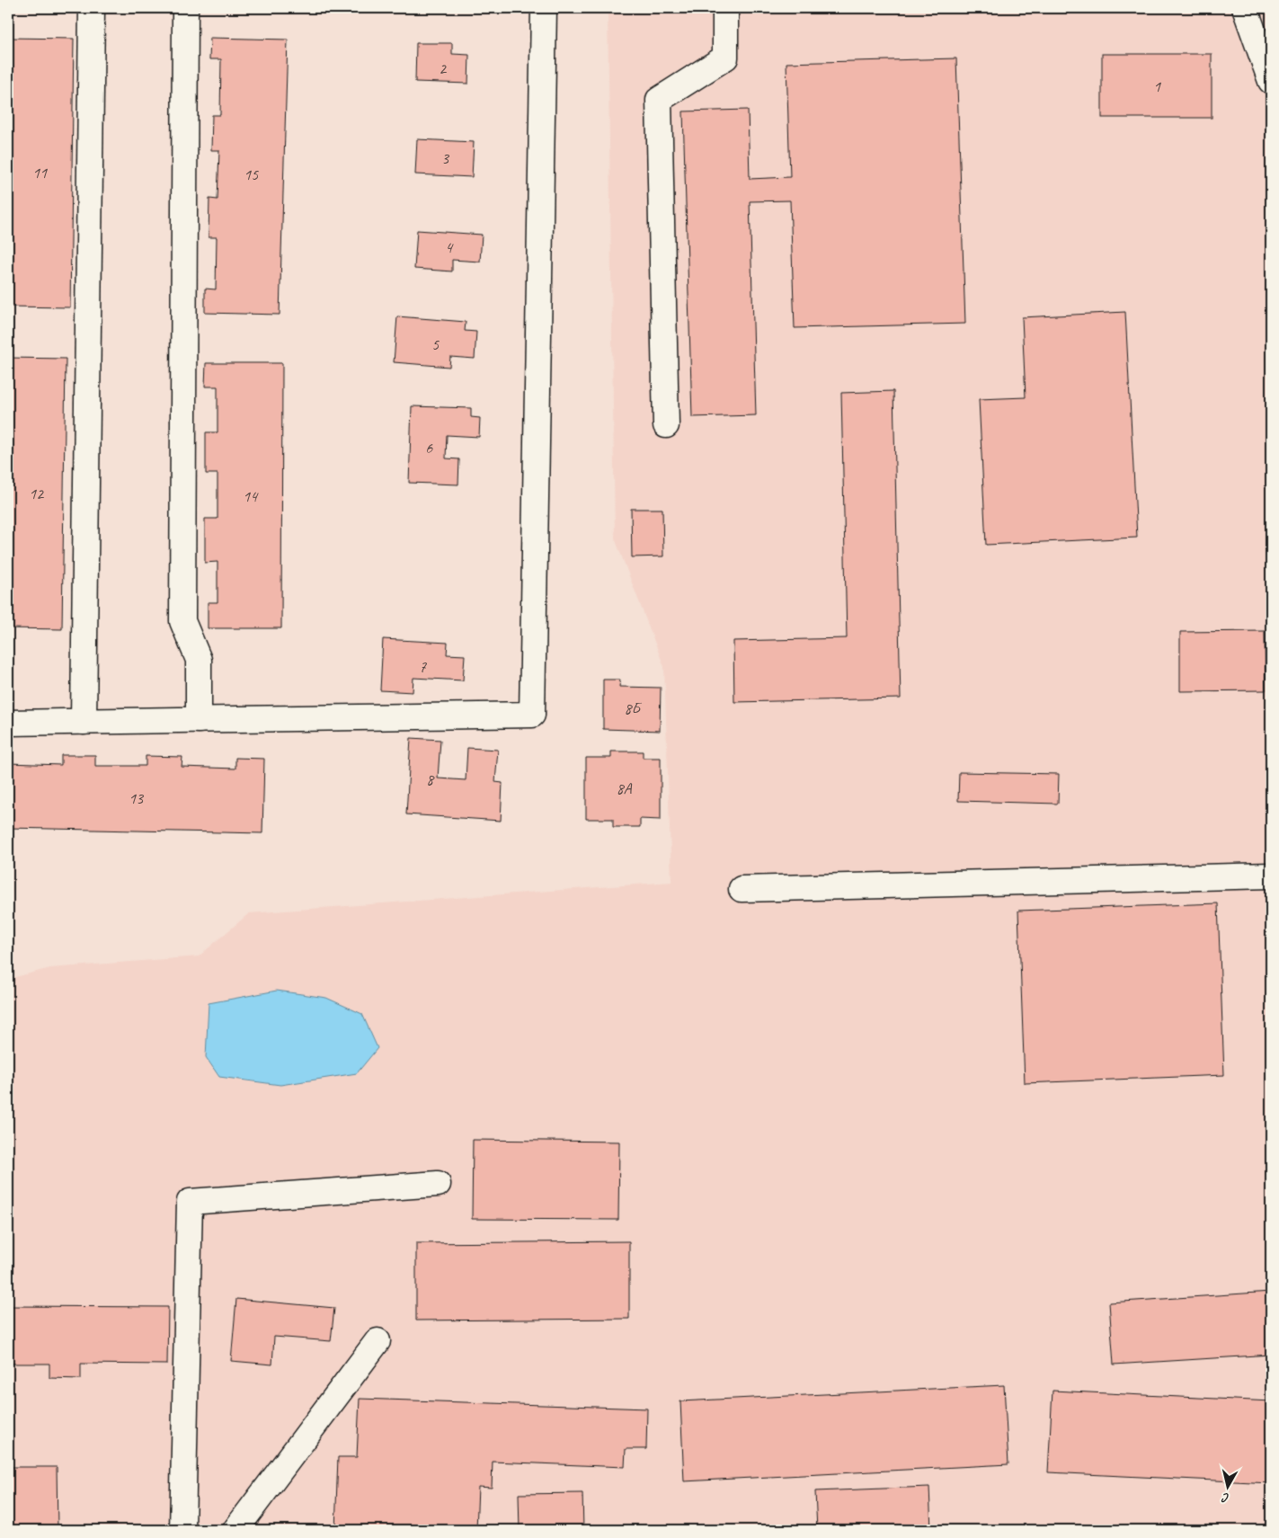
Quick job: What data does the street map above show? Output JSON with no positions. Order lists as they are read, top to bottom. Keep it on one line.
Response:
{"house_numbers":["2","1","3","11","15","4","5","6","12","14","7","8Б","8","8А","13"],"north":"bottom"}
